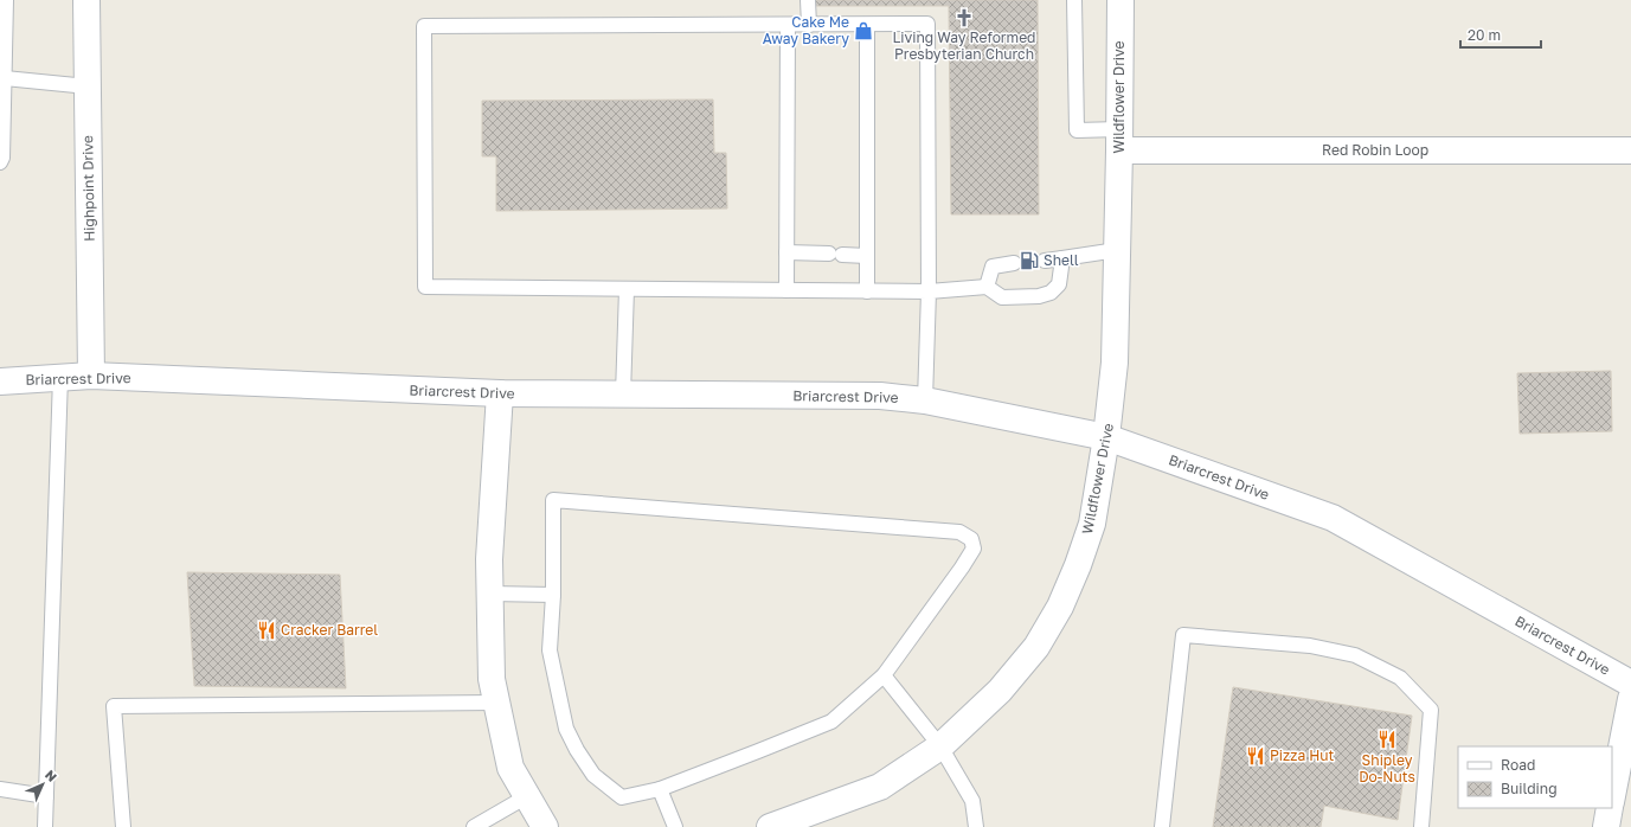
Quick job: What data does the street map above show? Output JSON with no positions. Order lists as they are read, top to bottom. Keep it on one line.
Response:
{"streets":{"street":["Wildflower Drive","Red Robin Loop","Highpoint Drive","Briarcrest Drive"]},"crossings":[["Wildflower Drive","Red Robin Loop"],["Wildflower Drive","Briarcrest Drive"],["Highpoint Drive","Briarcrest Drive"]],"places":{"church":["Living Way Reformed Presbyterian Church"],"shop":["Cake Me Away Bakery"],"fuel station":["Shell"],"restaurant":["Cracker Barrel","Shipley Do-Nuts","Pizza Hut"]},"legend":["Road","Building"],"scale_bar":"20 m","north":"top right"}
